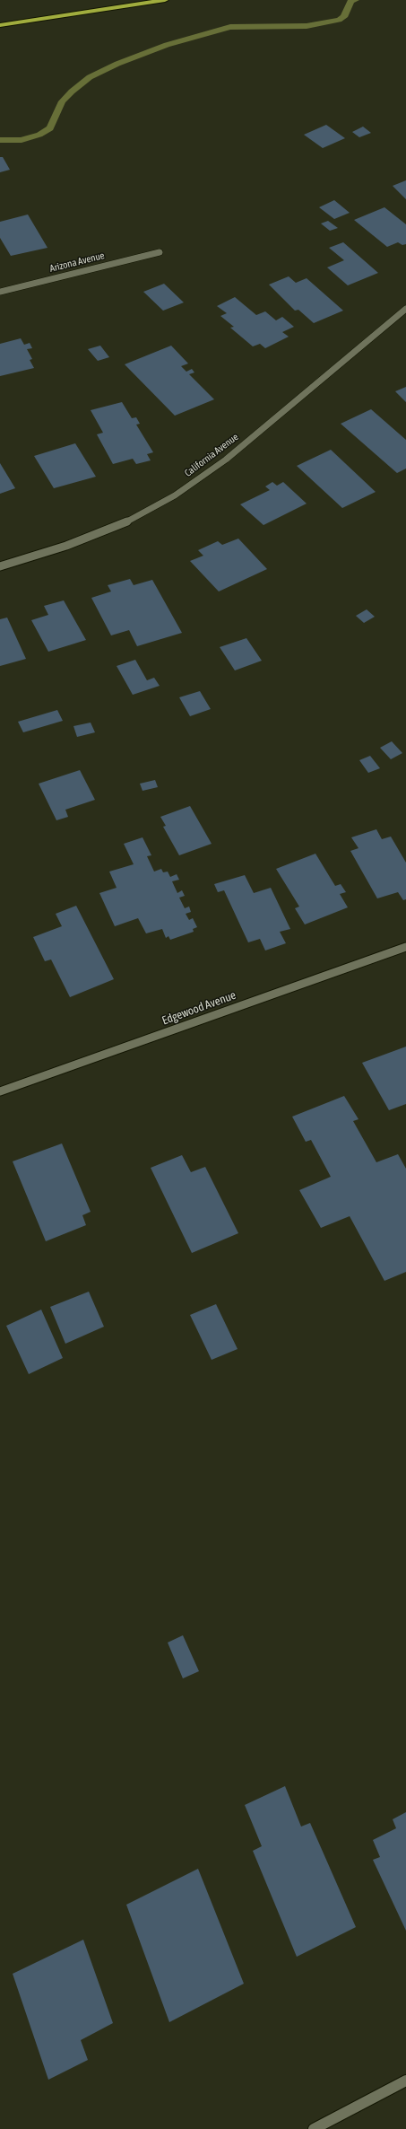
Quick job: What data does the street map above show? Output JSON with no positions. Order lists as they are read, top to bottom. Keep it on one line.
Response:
{"streets":{"street":["Arizona Avenue","California Avenue","Edgewood Avenue"]}}
